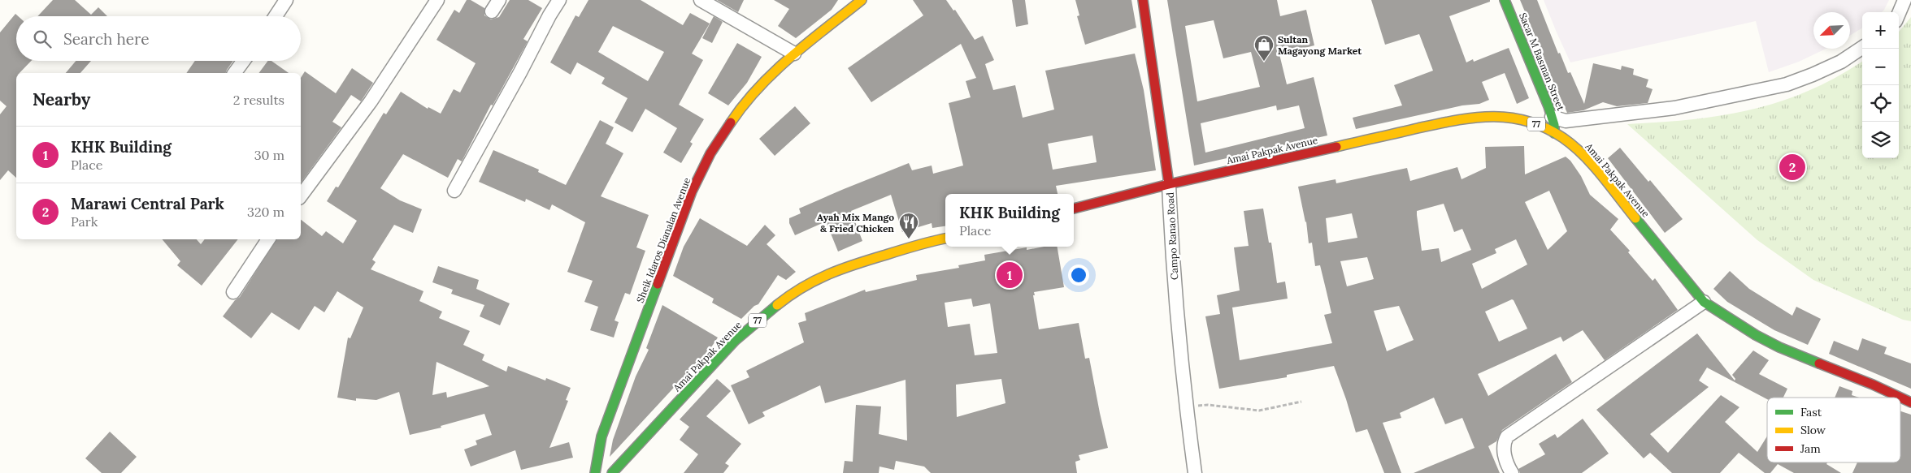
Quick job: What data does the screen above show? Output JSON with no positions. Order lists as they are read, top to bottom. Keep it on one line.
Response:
{"streets":{"main road":["Sacar M Basman Street","77","Amai Pakpak Avenue","Campo Ranao Road","Sheik Idaros Dianalan Avenue"]},"crossings":[["Sacar M Basman Street","Amai Pakpak Avenue"],["Amai Pakpak Avenue","Campo Ranao Road"]],"places":{"shop":["Sultan Magayong Market"],"restaurant":["Ayah Mix Mango & Fried Chicken"]},"legend":["Fast","Slow","Jam"],"north":"bottom left","page":{"map_buttons":["+","−"],"search":"Search here","heading":["Nearby","2 results"],"list":[{"mark":"1","name":"KHK Building","note":"Place","value":"30 m"},{"mark":"2","name":"Marawi Central Park","note":"Park","value":"320 m"}],"pins":["2","1"],"popup":["KHK Building","Place"]}}
